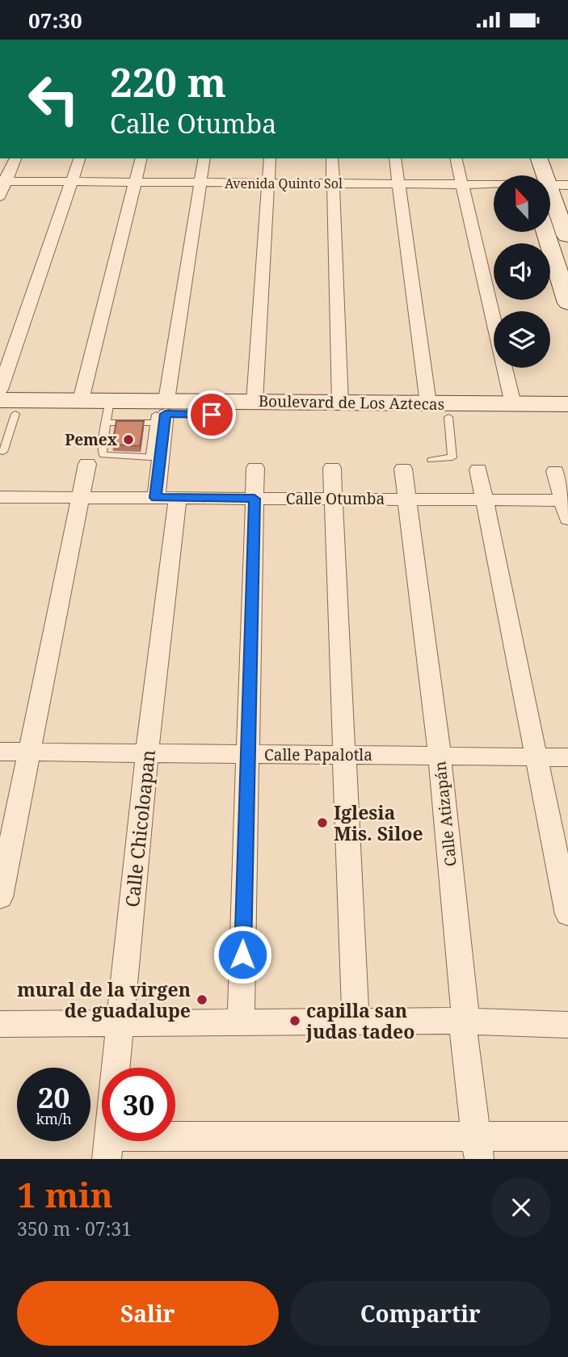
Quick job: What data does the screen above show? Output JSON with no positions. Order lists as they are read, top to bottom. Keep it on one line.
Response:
{"streets":{"main road":["Boulevard de Los Aztecas"],"street":["Avenida Quinto Sol","Calle Otumba","Calle Papalotla","Calle Atizapán","Calle Chicoloapan"]},"crossings":[["Avenida Quinto Sol","Calle Chicoloapan"],["Boulevard de Los Aztecas","Calle Chicoloapan"],["Calle Otumba","Calle Atizapán"],["Calle Otumba","Calle Chicoloapan"],["Calle Papalotla","Calle Atizapán"],["Calle Papalotla","Calle Chicoloapan"]],"places":["Pemex","Iglesia Mis. Siloe","mural de la virgen de guadalupe","capilla san judas tadeo"],"north":"top","page":{"status":"07:30","turn":["220 m","Calle Otumba"],"speed":"20 km/h","limit":"30","heading":["1 min","350 m · 07:31"],"buttons":["Salir","Compartir"]}}
